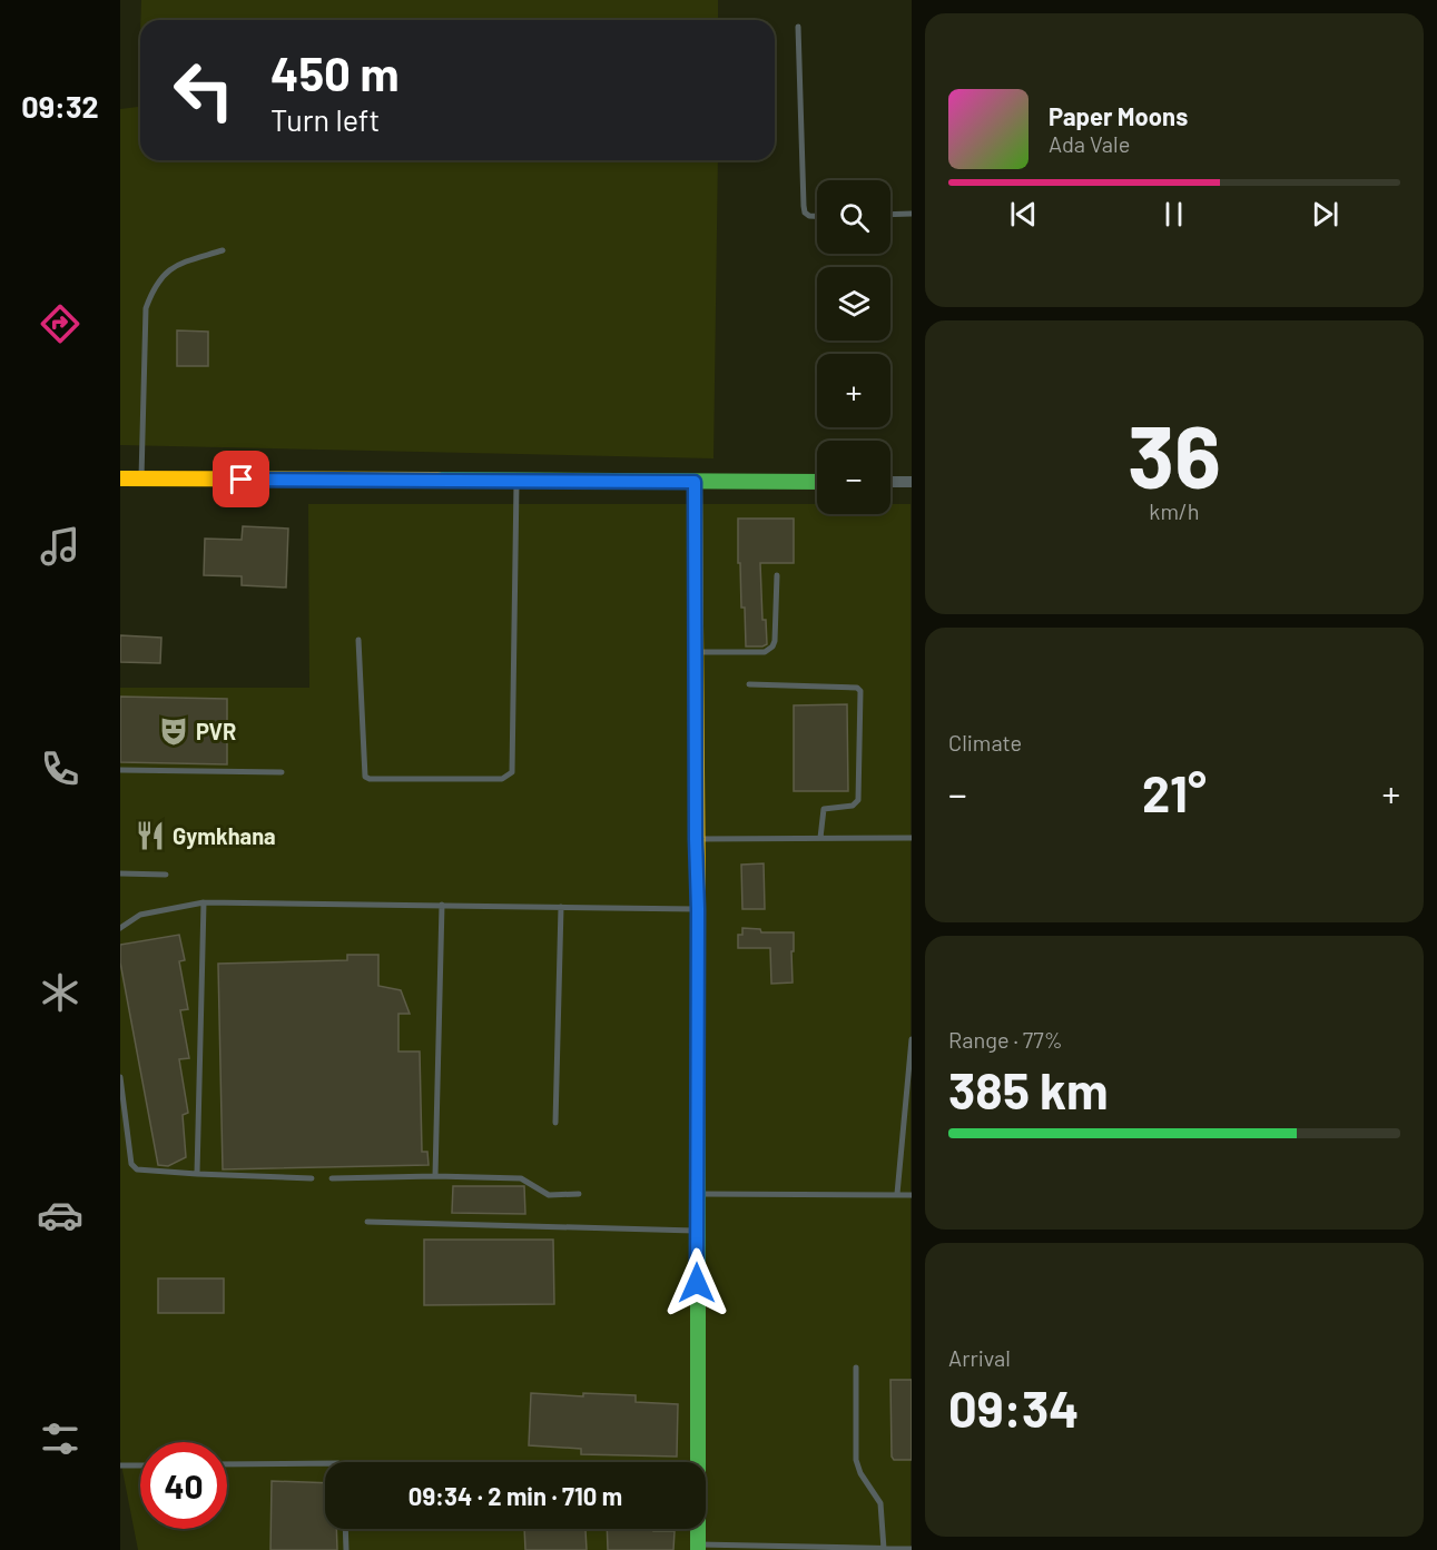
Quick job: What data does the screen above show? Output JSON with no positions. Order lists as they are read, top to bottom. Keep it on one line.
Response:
{"places":{"theatre":["PVR"],"restaurant":["Gymkhana"]},"page":{"tabs":"09:32","turn":["450 m","Turn left"],"song":["Paper Moons","Ada Vale"],"map_buttons":["+","−"],"tile":[["36","km/h"],"Climate",["Range · 77%","385 km"],["Arrival","09:34"]],"heat":["−","21°","+"],"limit":"40","trip":"09:34 · 2 min · 710 m"}}
